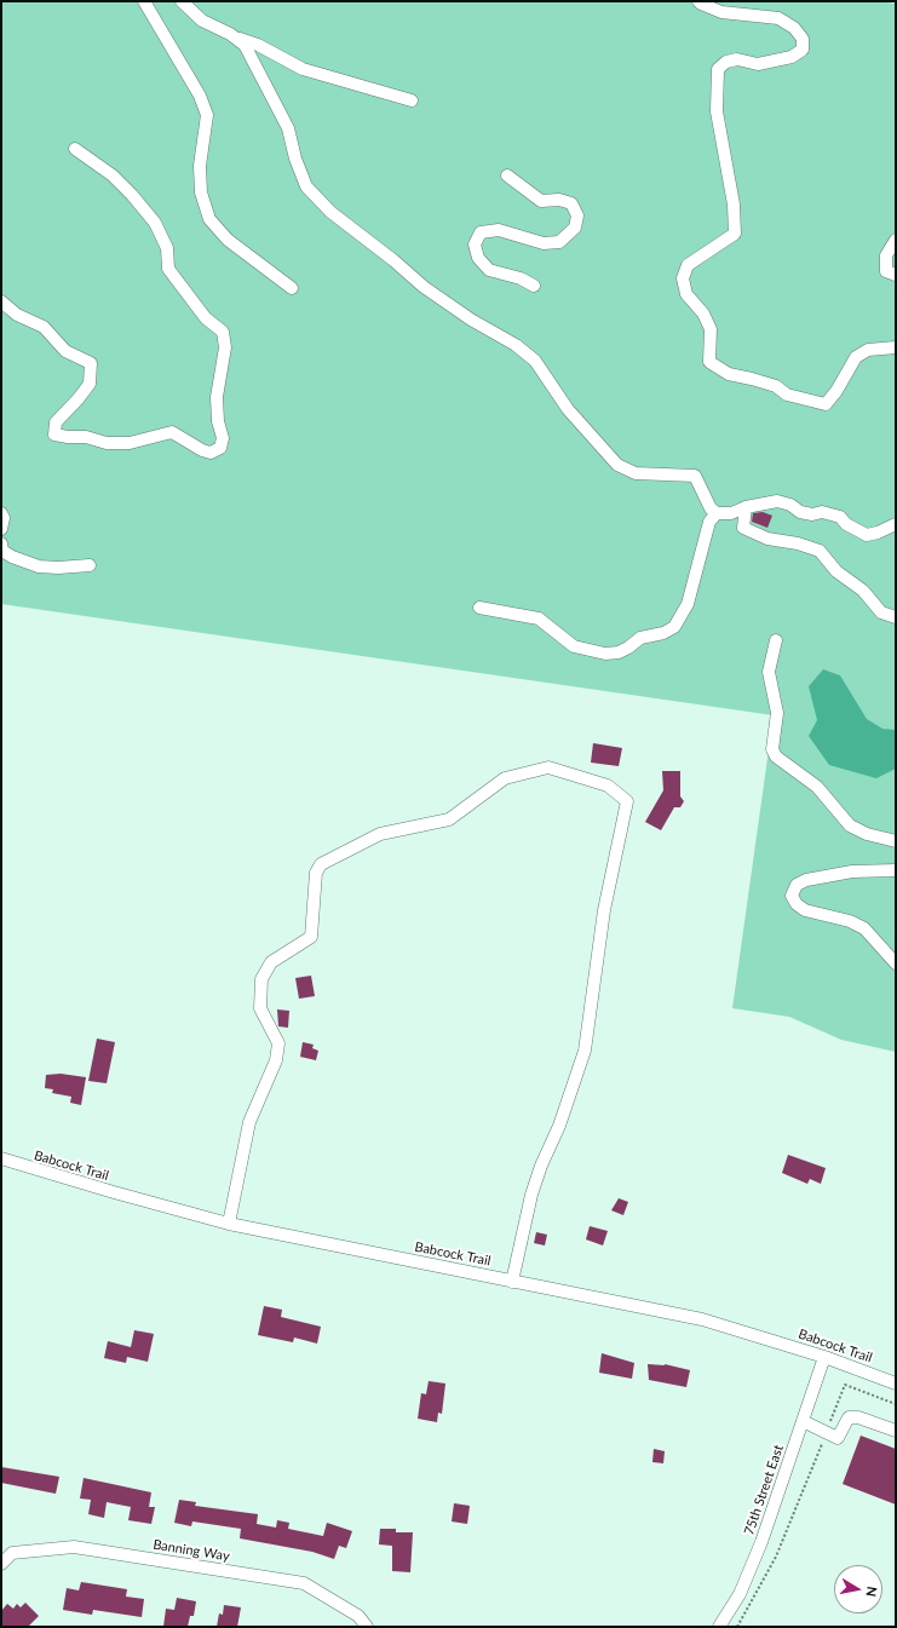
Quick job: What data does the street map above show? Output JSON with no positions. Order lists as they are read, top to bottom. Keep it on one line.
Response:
{"streets":{"street":["Babcock Trail","75th Street East","Banning Way"]},"crossings":[["Babcock Trail","75th Street East"]],"north":"right"}
